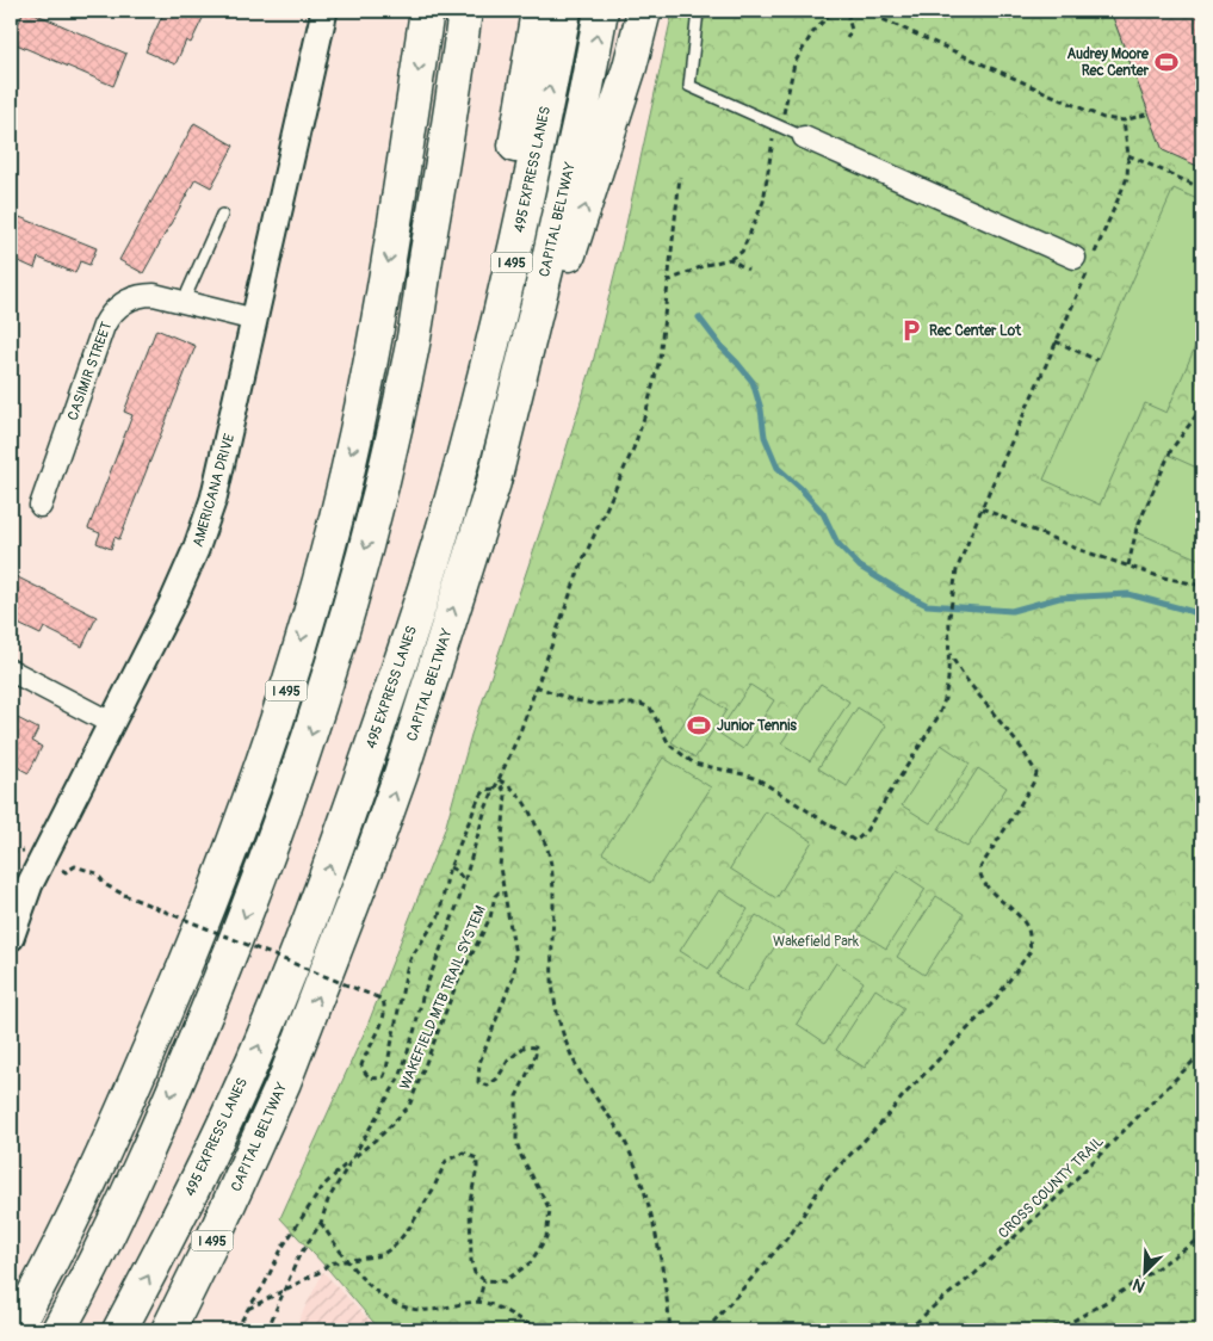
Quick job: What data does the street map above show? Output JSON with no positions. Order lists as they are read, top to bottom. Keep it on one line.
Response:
{"streets":{"highway":["495 EXPRESS LANES","CAPITAL BELTWAY","I 495"],"street":["CASIMIR STREET","AMERICANA DRIVE"],"path":["WAKEFIELD MTB TRAIL SYSTEM","CROSS COUNTY TRAIL"]},"crossings":[["CASIMIR STREET","AMERICANA DRIVE"]],"parks":["Wakefield Park"],"places":{"sports":["Audrey Moore Rec Center","Junior Tennis"],"parking":["Rec Center Lot"]},"north":"bottom left"}
